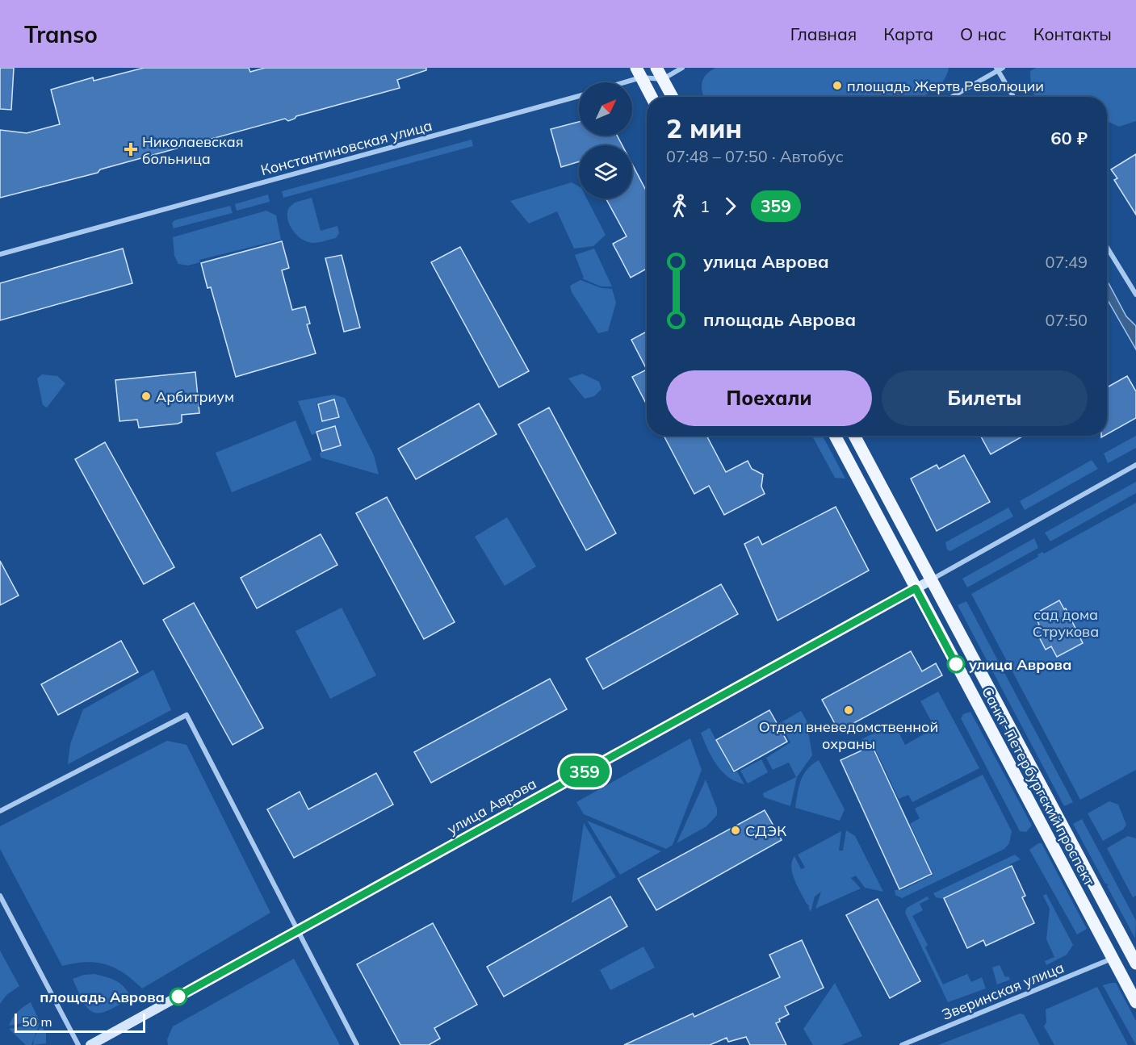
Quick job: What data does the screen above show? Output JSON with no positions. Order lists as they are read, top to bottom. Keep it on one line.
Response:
{"streets":{"main road":["Санкт-Петербургский проспект"],"street":["Константиновская улица","улица Аврова","Зверинская улица"]},"crossings":[["Санкт-Петербургский проспект","улица Аврова"],["Санкт-Петербургский проспект","Зверинская улица"]],"parks":["сад дома Струкова"],"places":{"other":["площадь Жертв Революции","Арбитриум","улица Аврова","Отдел вневедомственной охраны","СДЭК","площадь Аврова"],"health":["Николаевская больница"]},"lines":["bus line 359"],"scale_bar":"50 m","north":"top right","page":{"header":"Transo","nav":["Главная","Карта","О нас","Контакты"],"on_map":"359","heading":["2 мин","07:48 – 07:50 · Автобус","60 ₽"],"legs":["1","359"],"list":[{"name":"улица Аврова","value":"07:49"},{"name":"площадь Аврова","value":"07:50"}],"buttons":["Поехали","Билеты"],"scale":"50 m"}}
